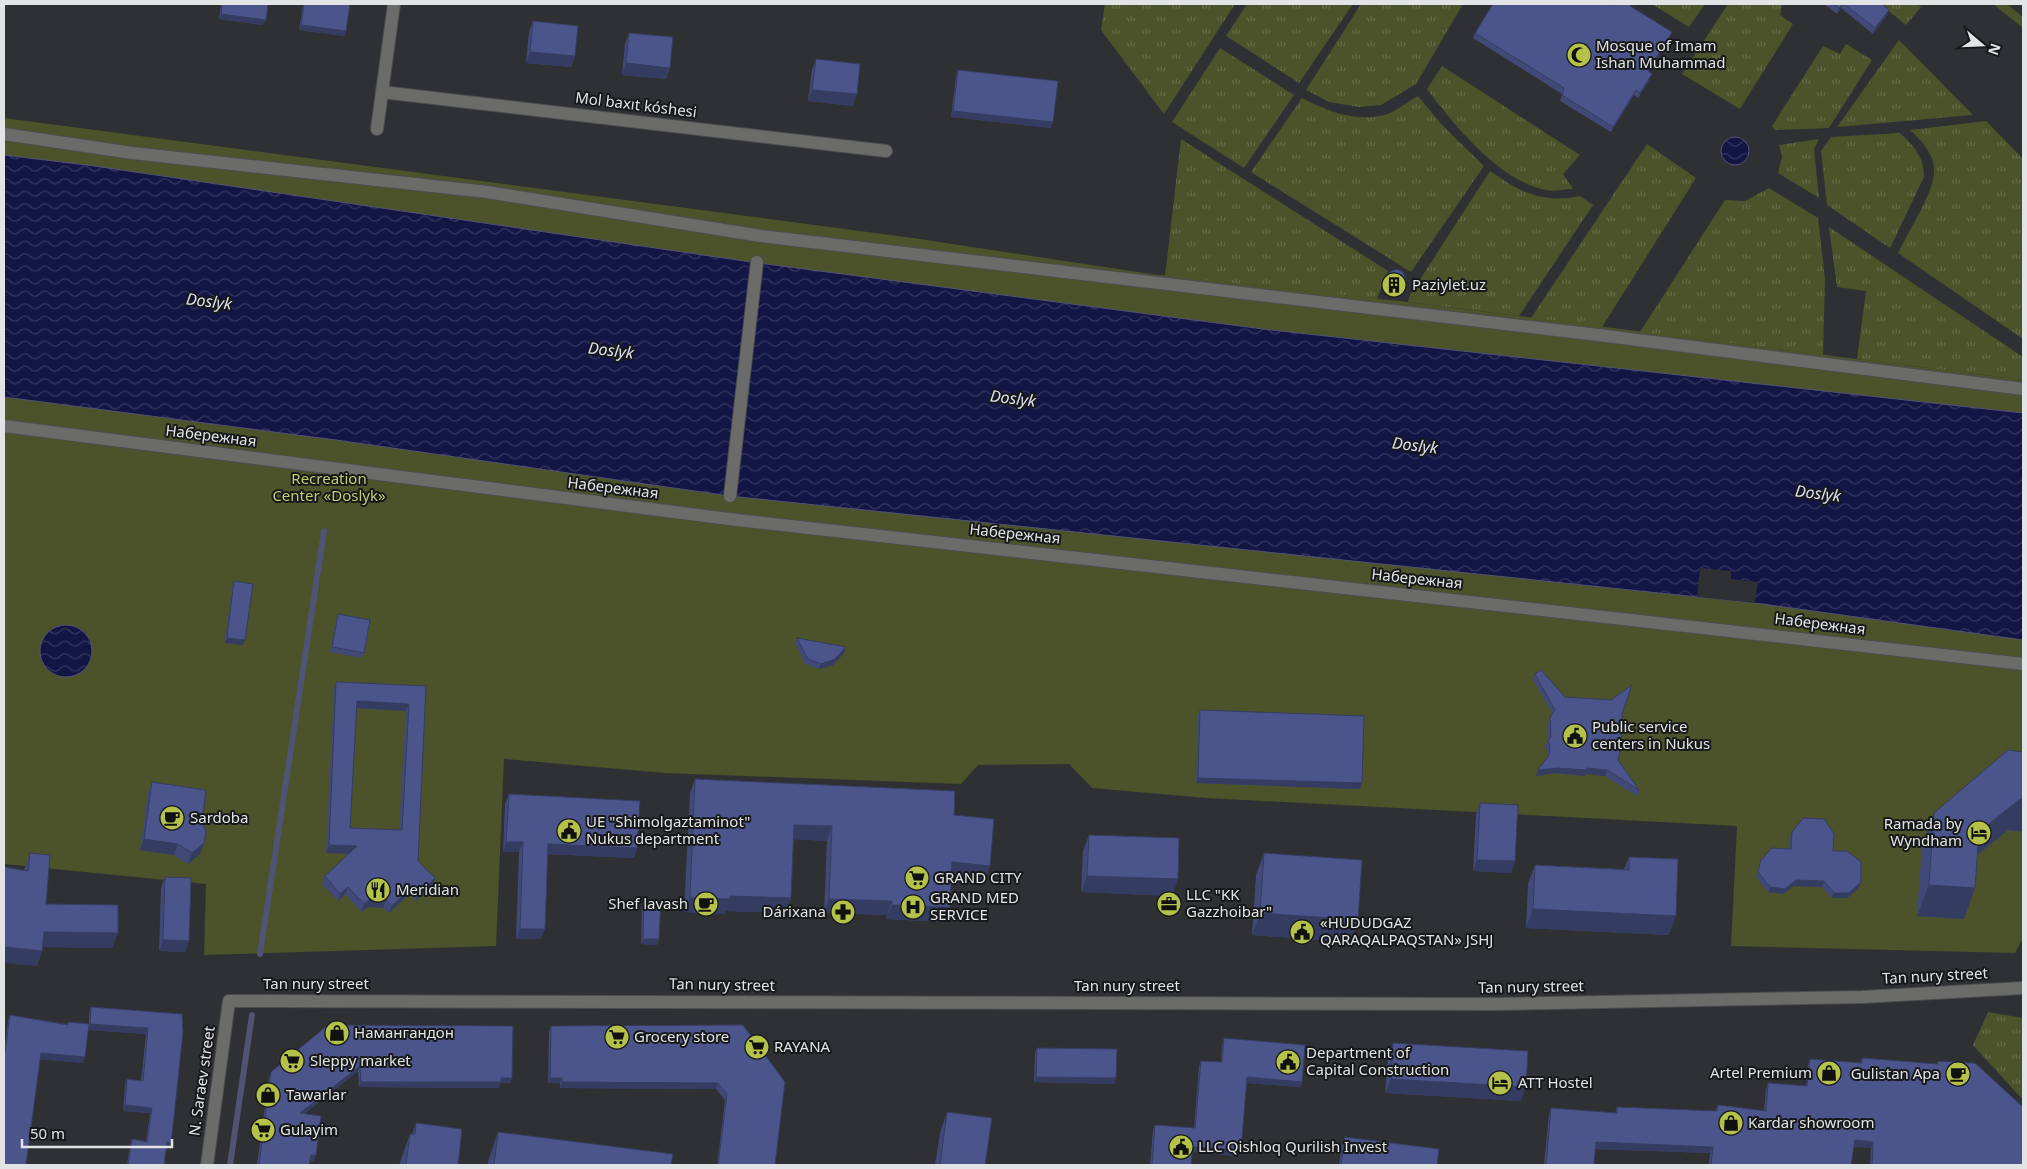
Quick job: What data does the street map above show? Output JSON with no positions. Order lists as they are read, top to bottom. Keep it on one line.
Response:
{"streets":{"street":["Mol baxıt kóshesi","Набережная","Tan nury street","N. Saraev street"]},"crossings":[["Tan nury street","N. Saraev street"]],"water":["Doslyk"],"parks":["Recreation Center «Doslyk»"],"places":{"mosque":["Mosque of Imam Ishan Muhammad"],"building":["Paziylet.uz"],"public building":["Public service centers in Nukus","UE \"Shimolgaztaminot\" Nukus department","«HUDUDGAZ QARAQALPAQSTAN» JSHJ","Department of Capital Construction","LLC Qishloq Qurilish Invest"],"cafe":["Sardoba","Shef lavash","Gulistan Apa"],"hotel":["Ramada by Wyndham","ATT Hostel"],"supermarket":["GRAND CITY","Grocery store","RAYANA","Sleppy market","Gulayim"],"restaurant":["Meridian"],"office":["LLC \"KK Gazzhoibar\""],"hospital":["GRAND MED SERVICE"],"pharmacy":["Dárixana"],"shop":["Намангандон","Artel Premium","Tawarlar","Kardar showroom"]},"scale_bar":"50 m","north":"right"}
